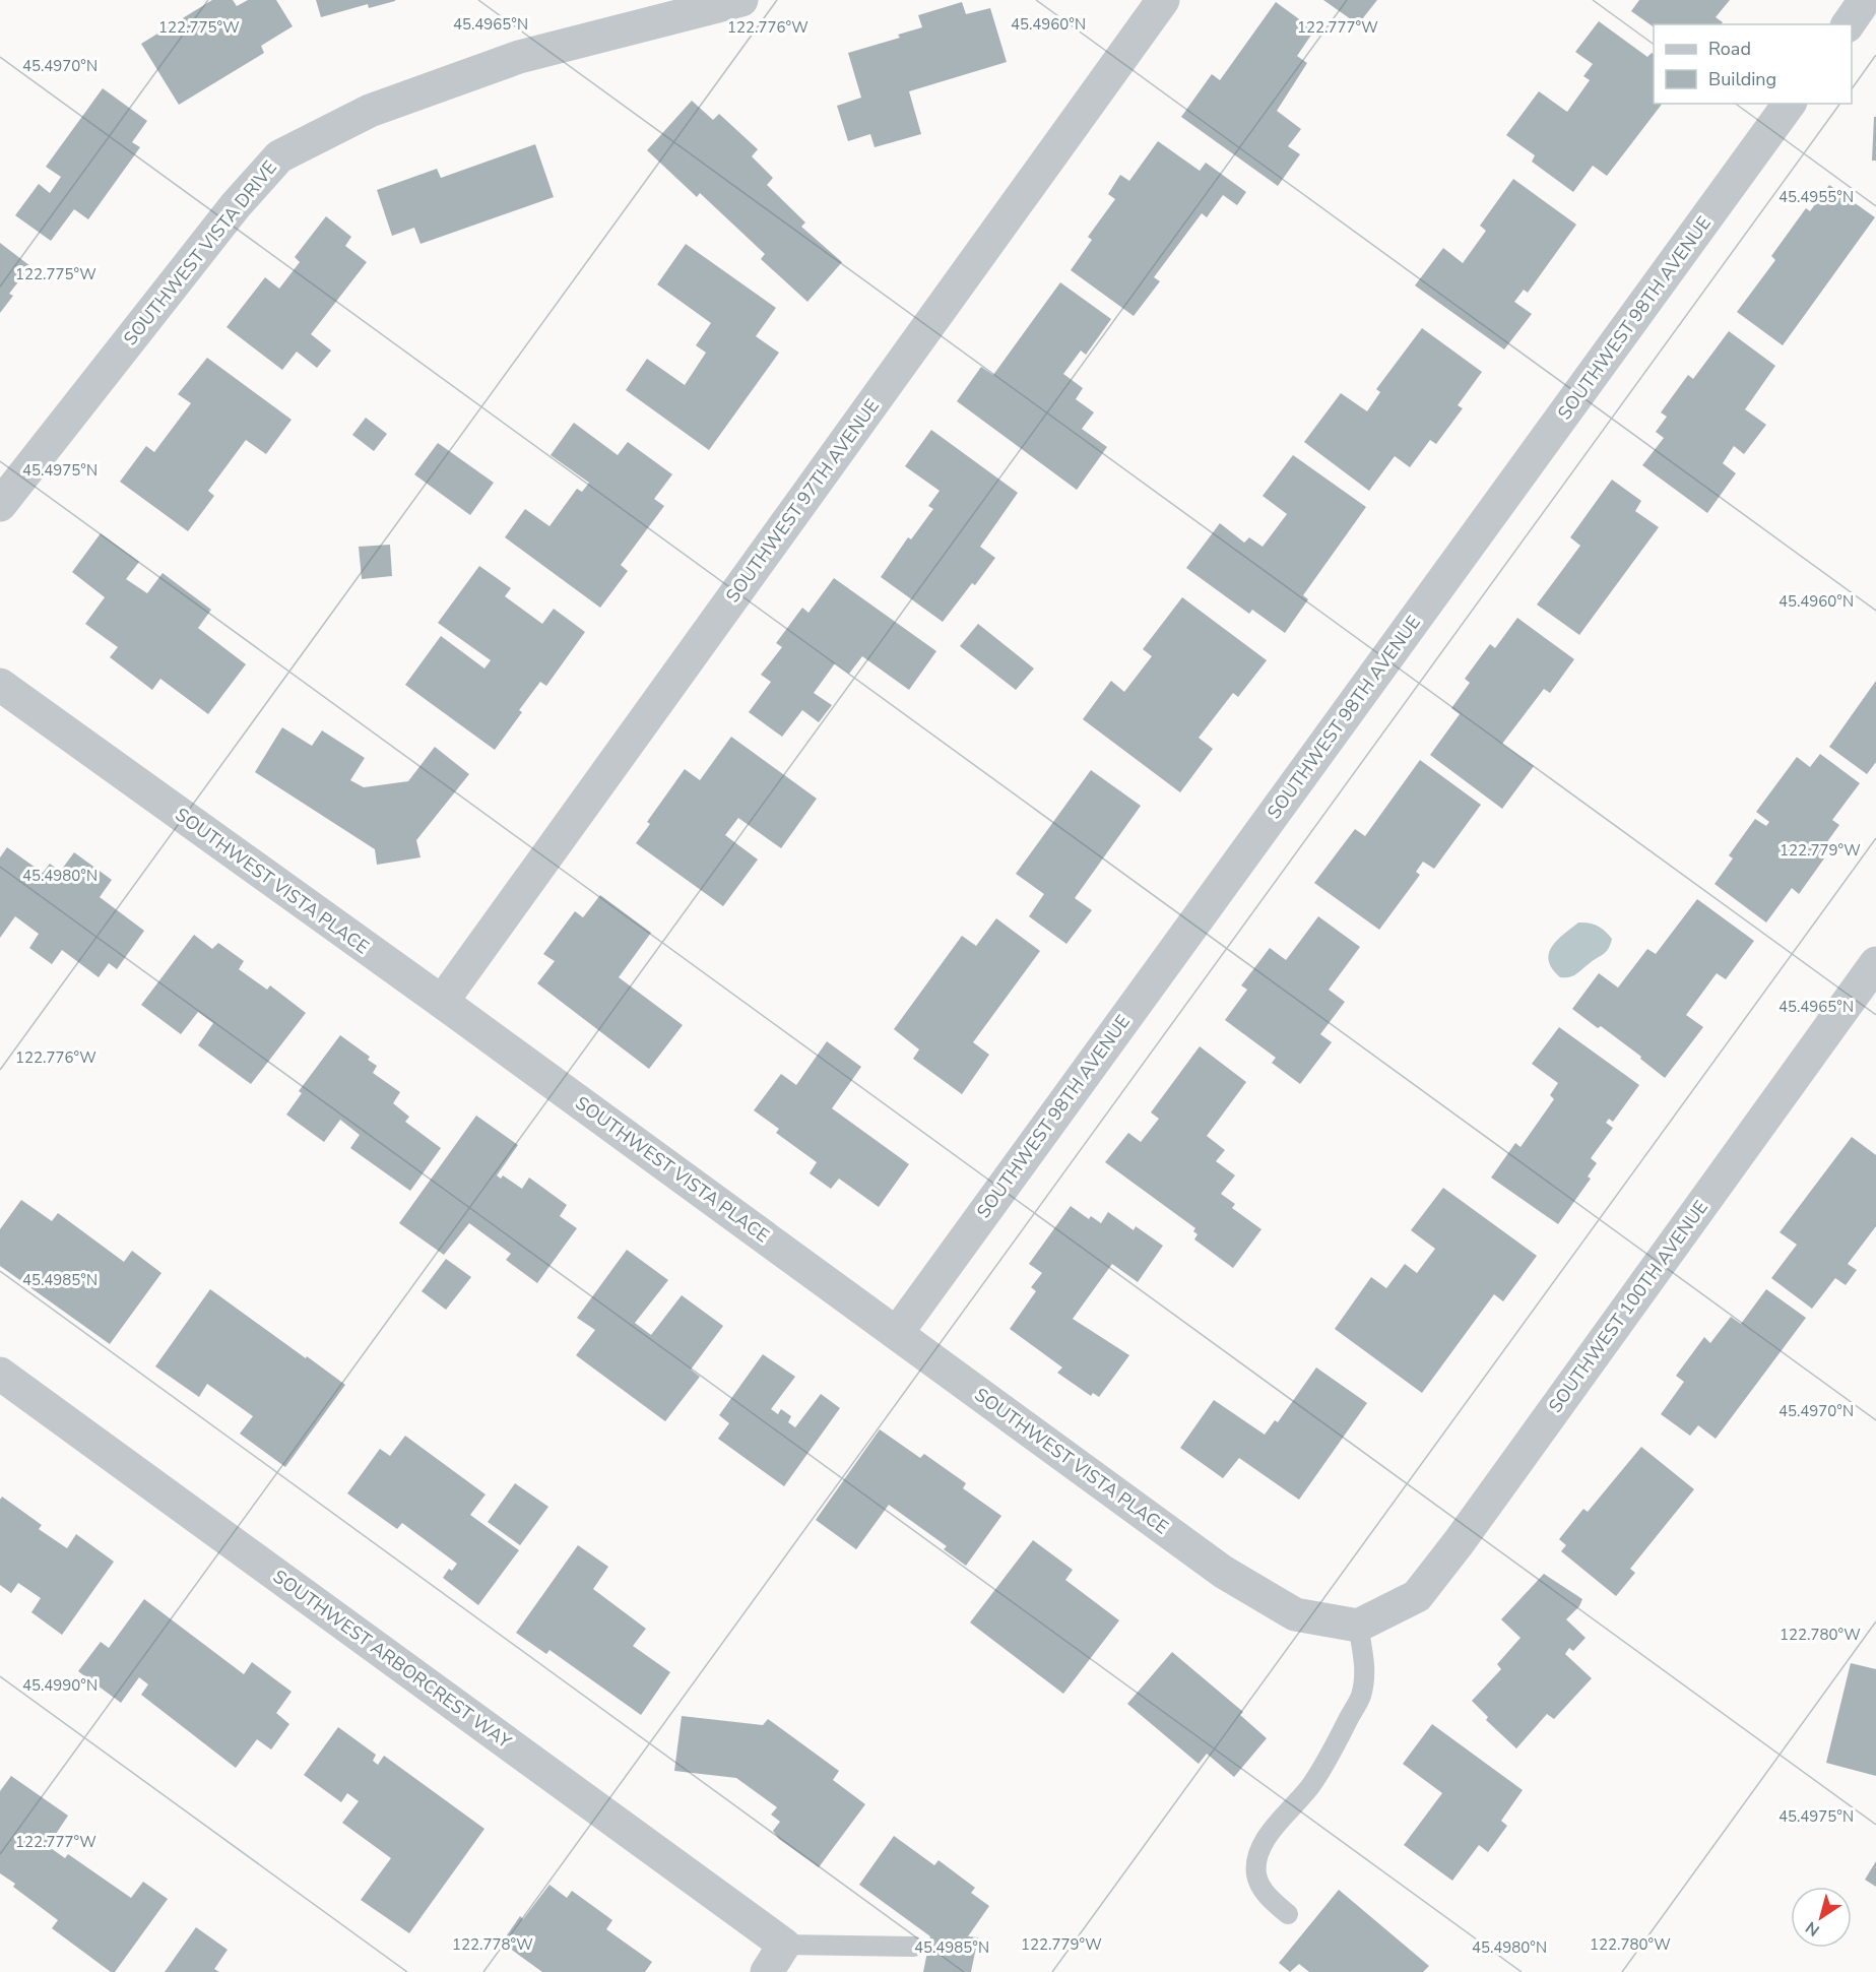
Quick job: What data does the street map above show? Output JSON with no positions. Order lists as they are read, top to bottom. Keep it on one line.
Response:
{"streets":{"street":["SOUTHWEST VISTA DRIVE","SOUTHWEST 98TH AVENUE","SOUTHWEST 97TH AVENUE","SOUTHWEST VISTA PLACE","SOUTHWEST 100TH AVENUE","SOUTHWEST ARBORCREST WAY"]},"crossings":[["SOUTHWEST 98TH AVENUE","SOUTHWEST VISTA PLACE"],["SOUTHWEST 97TH AVENUE","SOUTHWEST VISTA PLACE"],["SOUTHWEST VISTA PLACE","SOUTHWEST 100TH AVENUE"]],"legend":["Road","Building"],"north":"bottom left","coordinates":["45.4965°N","45.4960°N","122.775°W","122.776°W","122.777°W","45.4970°N","45.4955°N","45.4975°N","122.779°W","45.4980°N","45.4985°N","122.780°W","45.4990°N","122.778°W"]}
